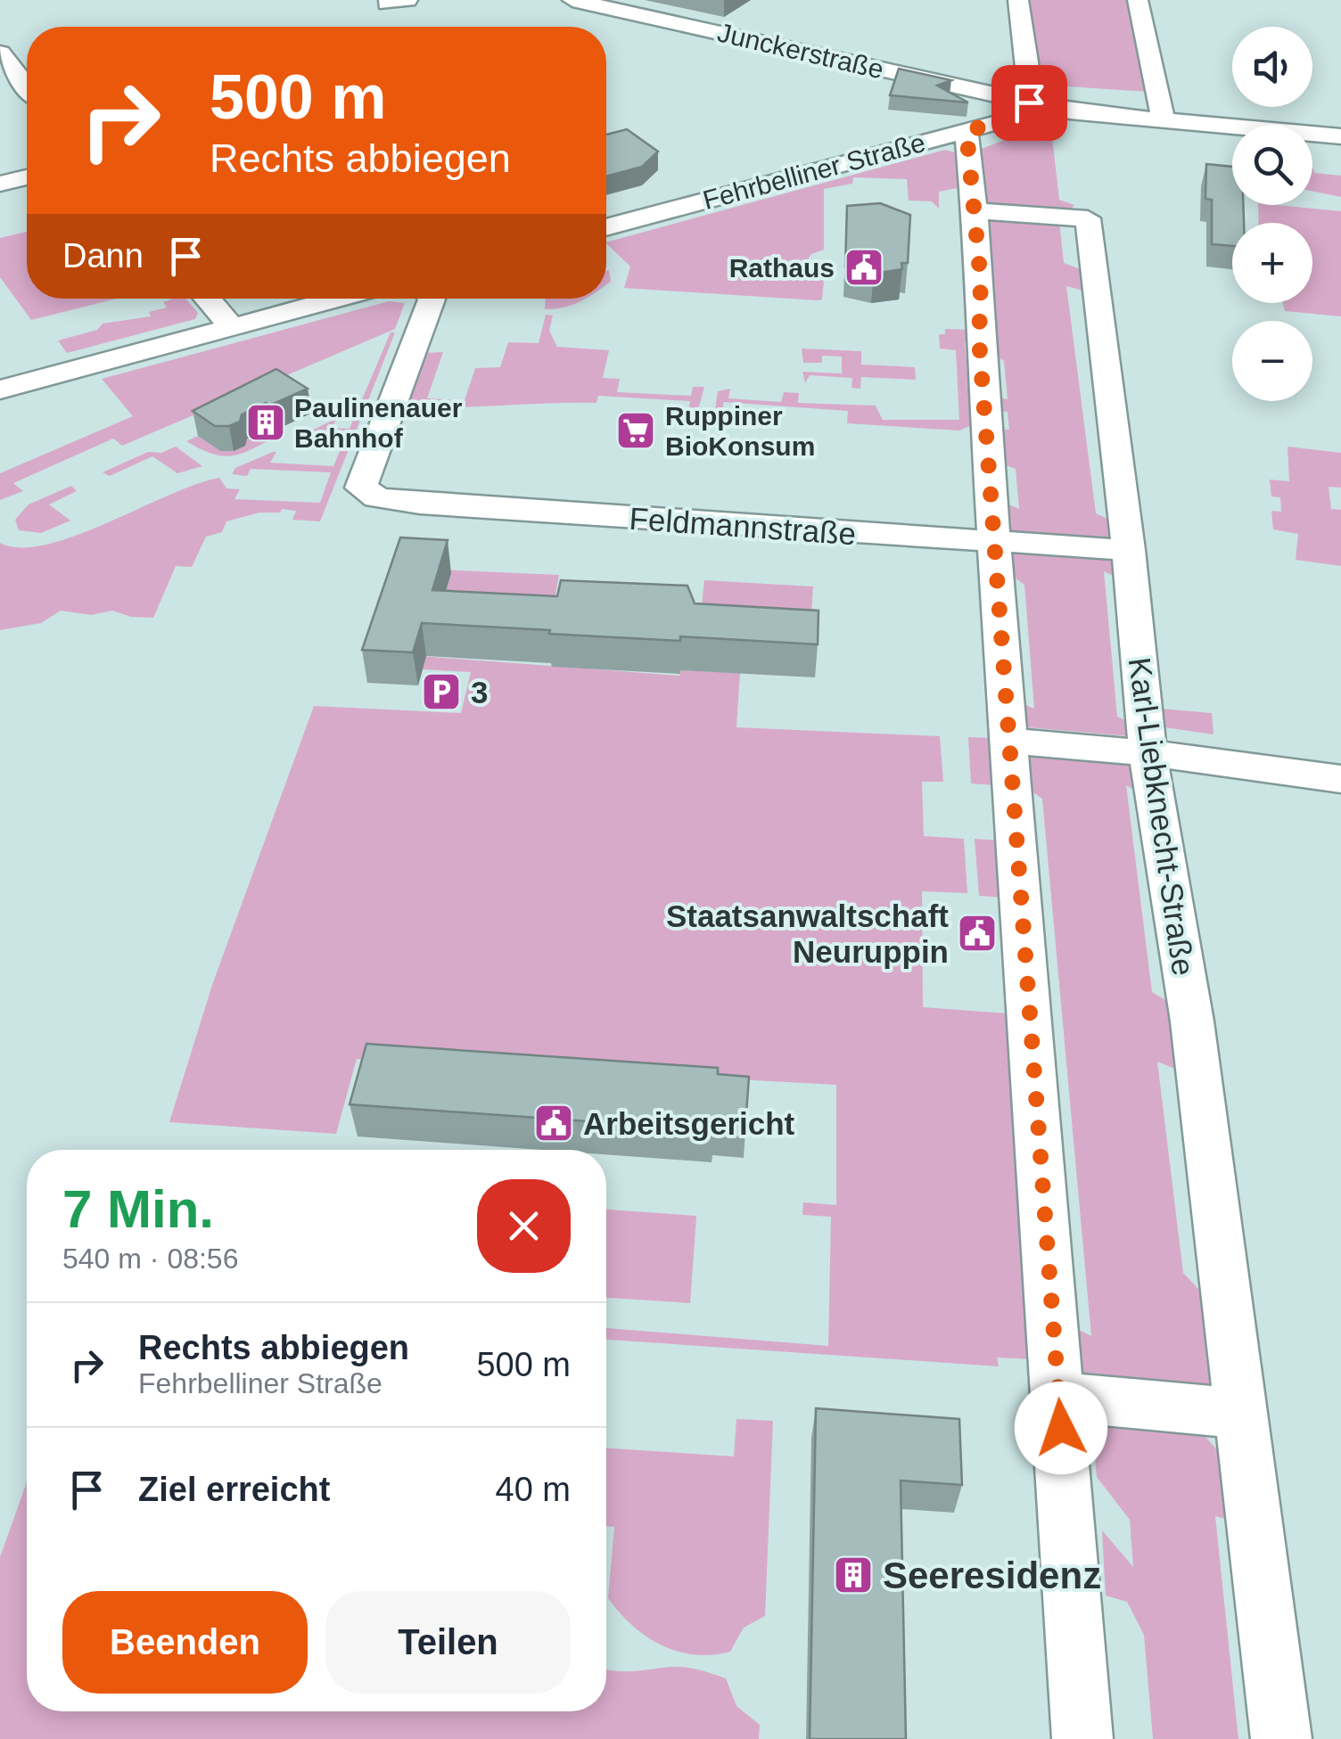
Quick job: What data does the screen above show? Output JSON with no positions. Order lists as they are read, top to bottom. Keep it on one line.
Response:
{"streets":{"street":["Junckerstraße","Fehrbelliner Straße","Feldmannstraße","Karl-Liebknecht-Straße"]},"crossings":[["Junckerstraße","Fehrbelliner Straße"],["Feldmannstraße","Karl-Liebknecht-Straße"]],"places":{"public building":["Rathaus","Staatsanwaltschaft Neuruppin","Arbeitsgericht"],"building":["Paulinenauer Bahnhof","Seeresidenz"],"supermarket":["Ruppiner BioKonsum"],"parking":["3"]},"page":{"map_buttons":["+","−"],"turn":["500 m","Rechts abbiegen"],"then":"Dann","heading":["7 Min.","540 m · 08:56"],"list":[{"name":"Rechts abbiegen","note":"Fehrbelliner Straße","value":"500 m"},{"name":"Ziel erreicht","value":"40 m"}],"buttons":["Beenden","Teilen"]}}
